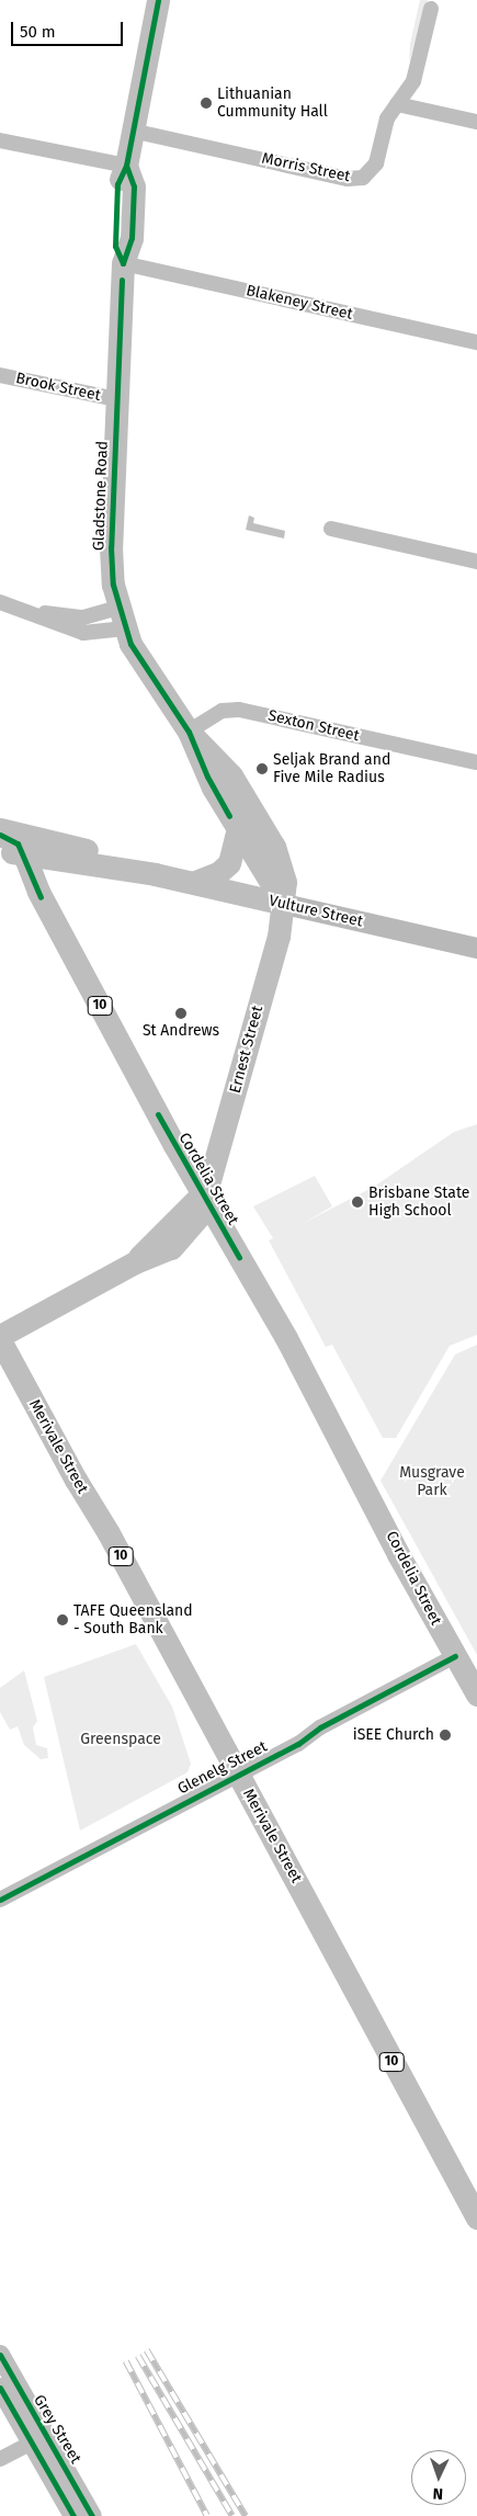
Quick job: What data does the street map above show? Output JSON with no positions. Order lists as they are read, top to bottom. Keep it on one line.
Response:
{"streets":{"main road":["Gladstone Road","Vulture Street","10","Ernest Street","Cordelia Street","Merivale Street"],"street":["Morris Street","Blakeney Street","Brook Street","Sexton Street","Glenelg Street","Grey Street"]},"crossings":[["Morris Street","Gladstone Road"],["Blakeney Street","Gladstone Road"],["Brook Street","Gladstone Road"],["Gladstone Road","Sexton Street"],["Gladstone Road","Vulture Street"],["Gladstone Road","Ernest Street"],["Vulture Street","Ernest Street"],["Vulture Street","Cordelia Street"],["Ernest Street","Cordelia Street"],["Cordelia Street","Glenelg Street"],["Merivale Street","Glenelg Street"]],"parks":["Musgrave Park","Greenspace"],"places":["Lithuanian Cummunity Hall","Seljak Brand and Five Mile Radius","St Andrews","Brisbane State High School","TAFE Queensland - South Bank","iSEE Church"],"scale_bar":"50 m","north":"bottom"}
